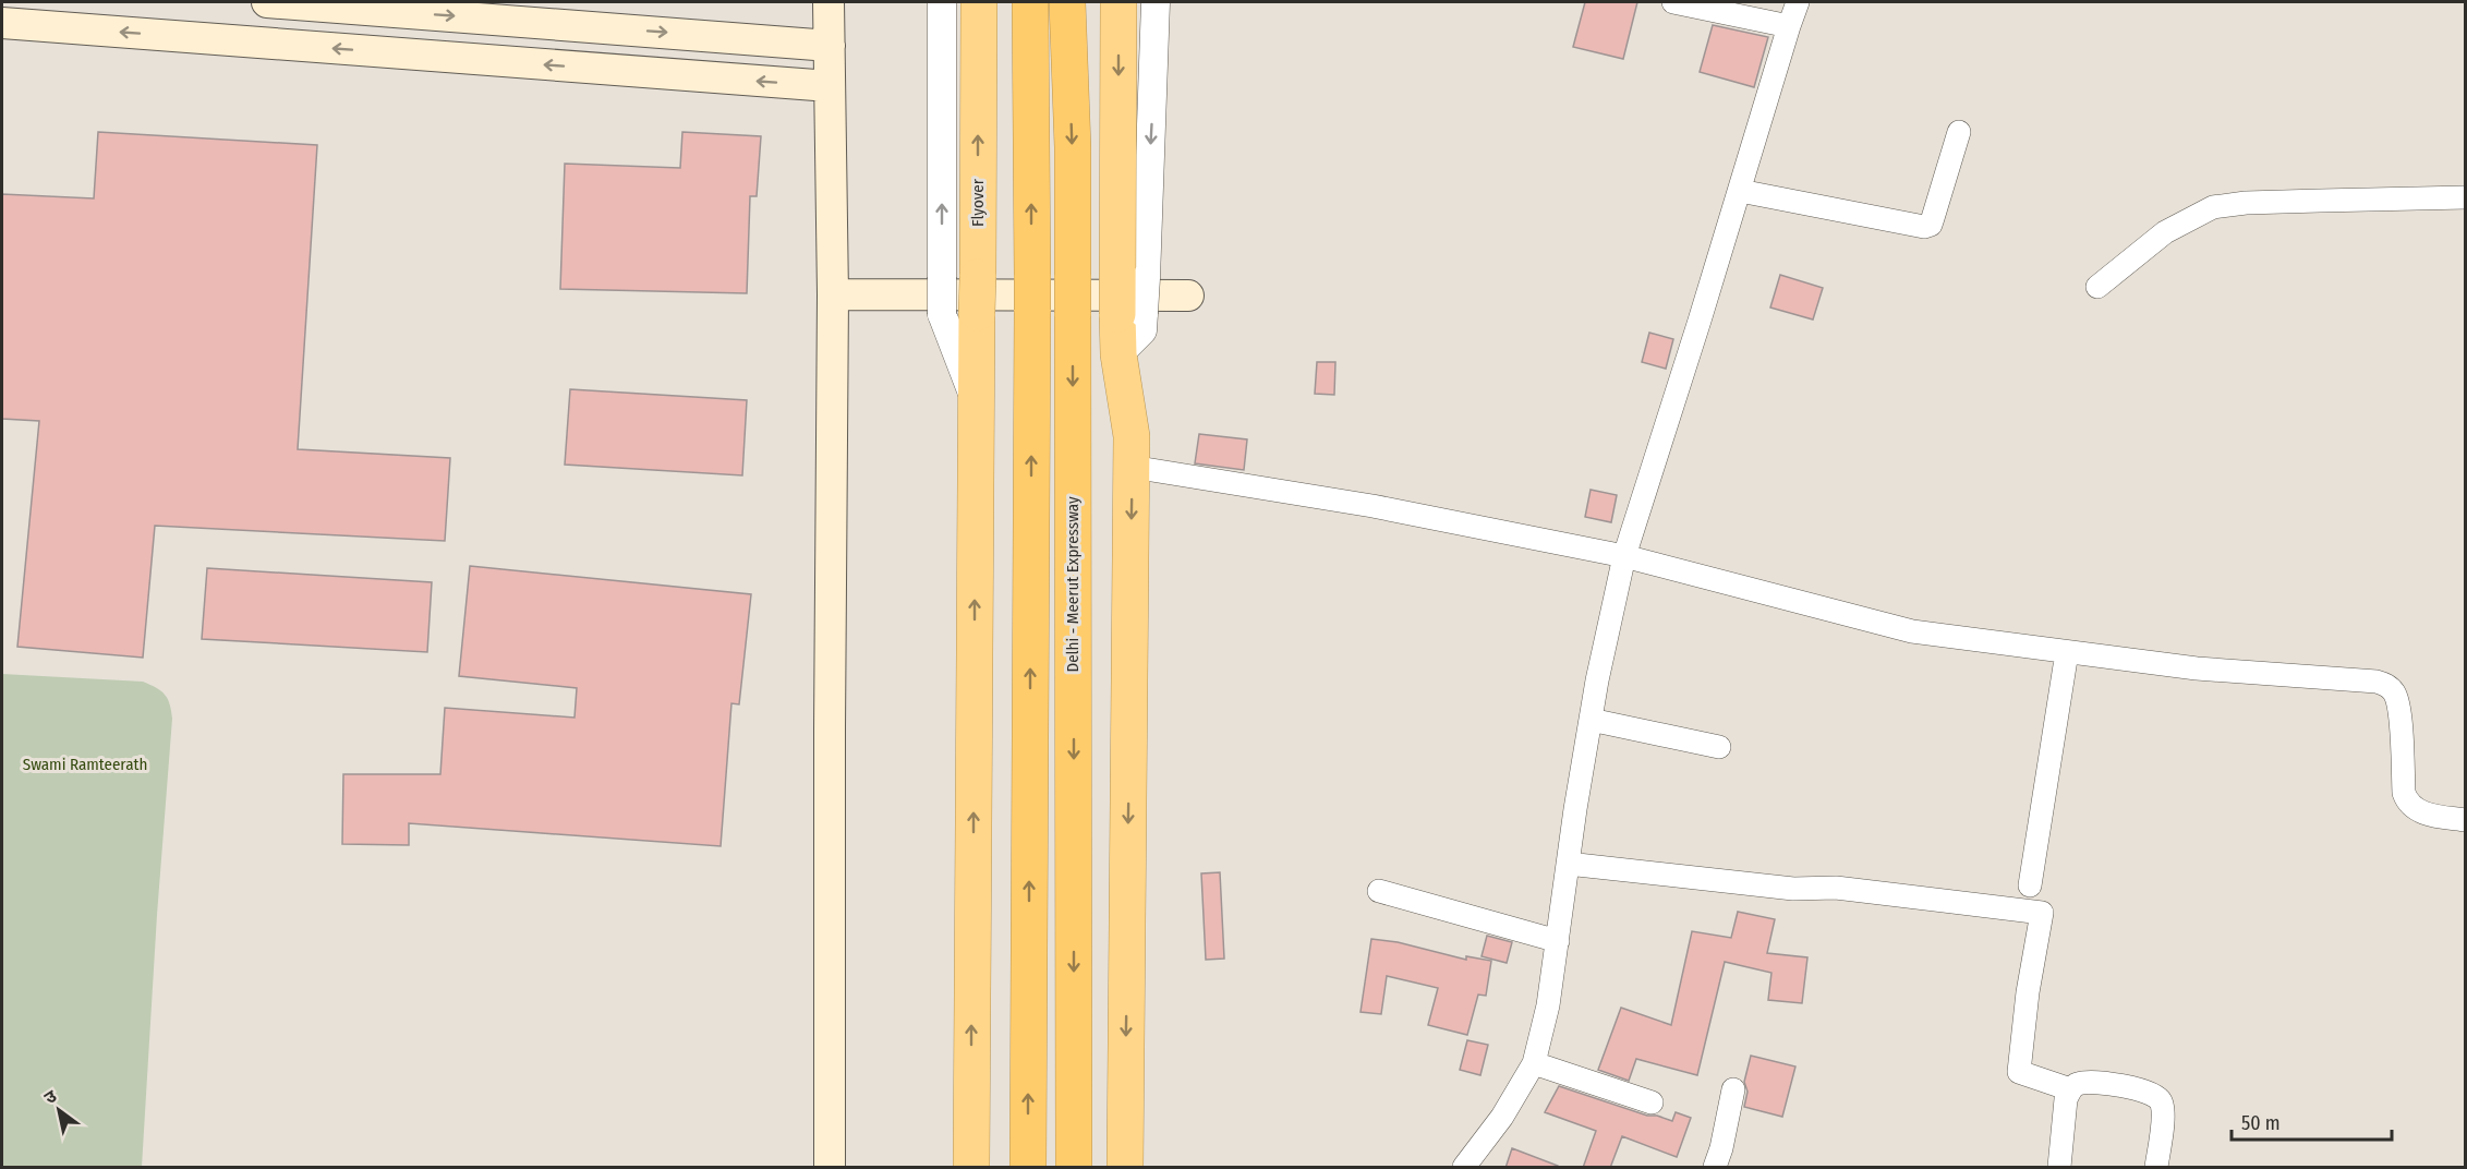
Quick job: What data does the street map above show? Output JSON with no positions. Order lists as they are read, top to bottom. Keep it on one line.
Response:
{"streets":{"highway":["Flyover","Delhi - Meerut Expressway"]},"parks":["Swami Ramteerath"],"scale_bar":"50 m","north":"top left"}
